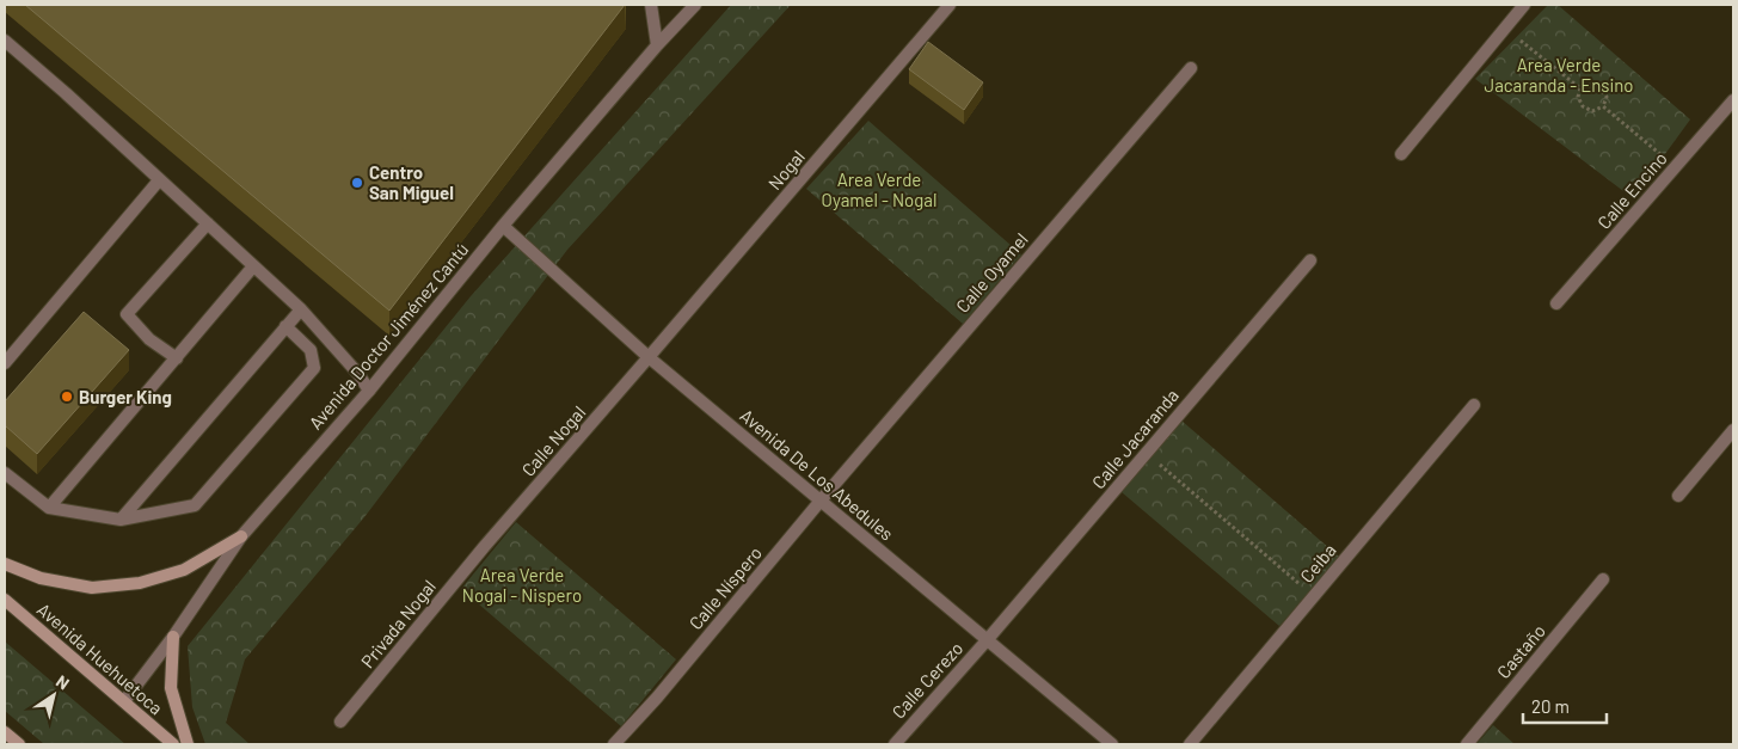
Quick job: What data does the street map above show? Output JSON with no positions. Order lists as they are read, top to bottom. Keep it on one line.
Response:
{"streets":{"main road":["Avenida Huehuetoca"],"street":["Nogal","Calle Encino","Calle Oyamel","Avenida Doctor Jiménez Cantú","Calle Jacaranda","Calle Nogal","Avenida De Los Abedules","Ceiba","Calle Níspero","Privada Nogal","Castaño","Calle Cerezo"]},"crossings":[["Nogal","Calle Nogal"],["Nogal","Avenida De Los Abedules"],["Calle Oyamel","Avenida De Los Abedules"],["Calle Oyamel","Calle Níspero"],["Avenida Doctor Jiménez Cantú","Avenida De Los Abedules"],["Avenida Doctor Jiménez Cantú","Avenida Huehuetoca"],["Calle Jacaranda","Avenida De Los Abedules"],["Calle Jacaranda","Calle Cerezo"],["Calle Nogal","Avenida De Los Abedules"],["Calle Nogal","Privada Nogal"],["Avenida De Los Abedules","Calle Níspero"],["Avenida De Los Abedules","Calle Cerezo"]],"parks":["Area Verde Jacaranda - Ensino","Area Verde Oyamel - Nogal","Area Verde Nogal - Nispero"],"places":["Centro San Miguel","Burger King"],"scale_bar":"20 m","north":"top right"}
